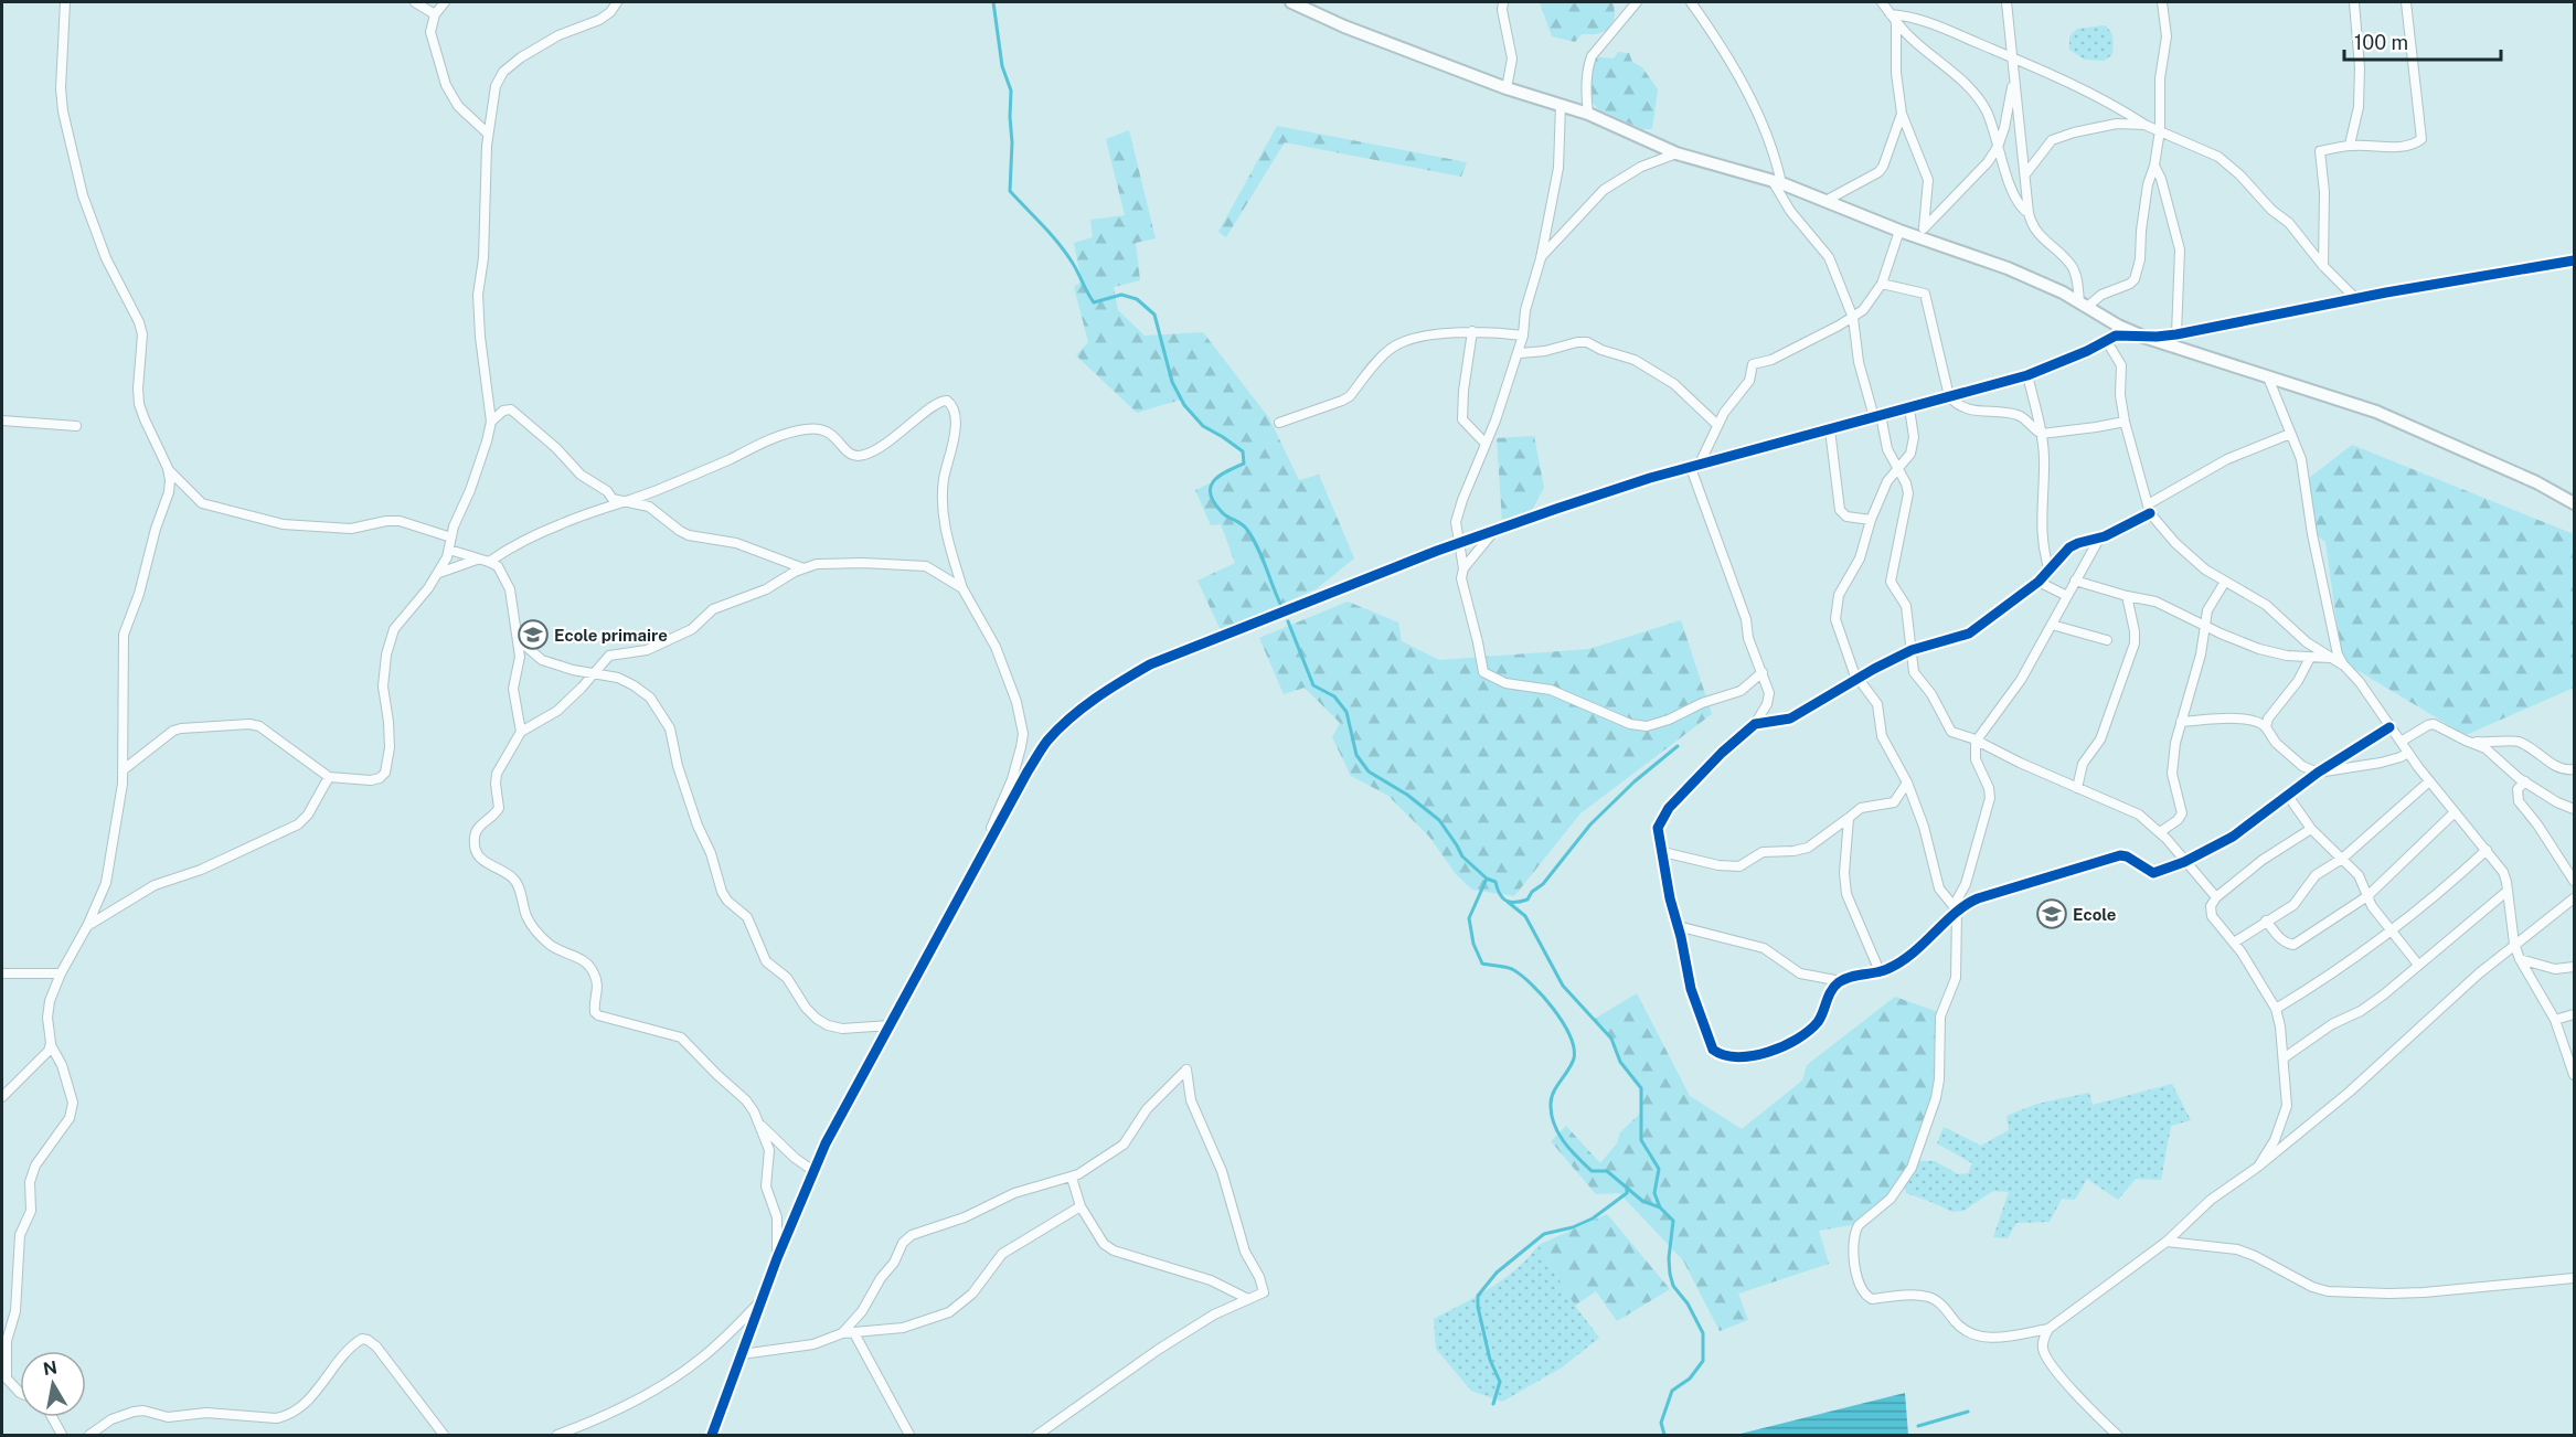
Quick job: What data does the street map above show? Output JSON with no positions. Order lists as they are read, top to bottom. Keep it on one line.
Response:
{"places":{"school or university":["Ecole primaire","Ecole"]},"scale_bar":"100 m","north":"top"}
